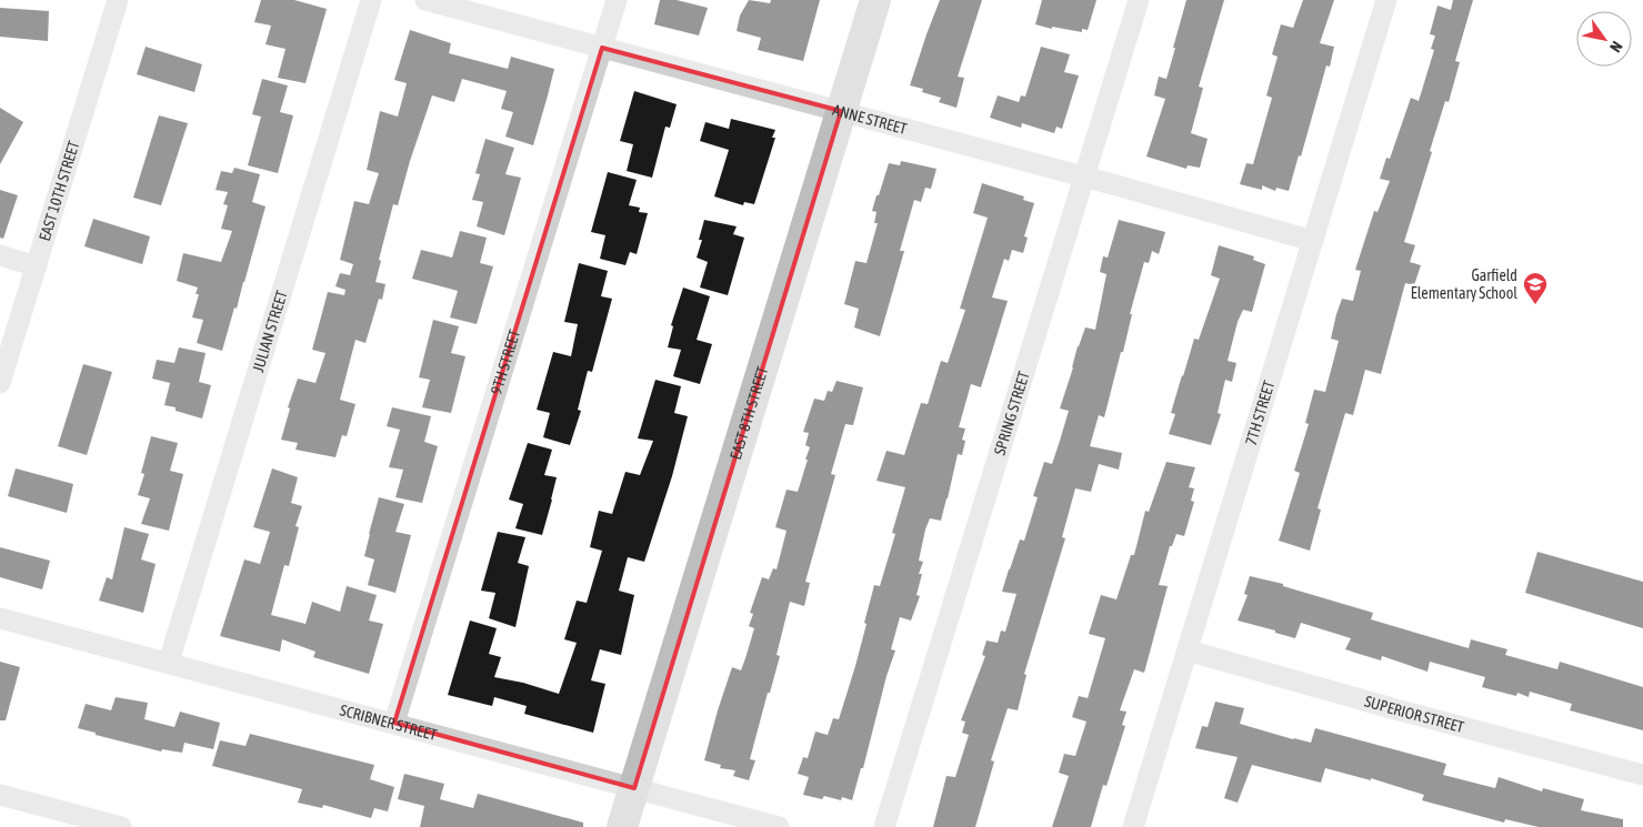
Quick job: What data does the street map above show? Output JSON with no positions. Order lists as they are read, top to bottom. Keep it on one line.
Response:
{"streets":{"street":["ANNE STREET","EAST 10TH STREET","JULIAN STREET","9TH STREET","EAST 8TH STREET","SPRING STREET","7TH STREET","SUPERIOR STREET","SCRIBNER STREET"]},"crossings":[["ANNE STREET","9TH STREET"],["ANNE STREET","EAST 8TH STREET"],["ANNE STREET","SPRING STREET"],["ANNE STREET","7TH STREET"],["JULIAN STREET","SCRIBNER STREET"],["9TH STREET","SCRIBNER STREET"],["EAST 8TH STREET","SCRIBNER STREET"],["7TH STREET","SUPERIOR STREET"]],"places":{"school or university":["Garfield Elementary School"]},"north":"bottom right"}
